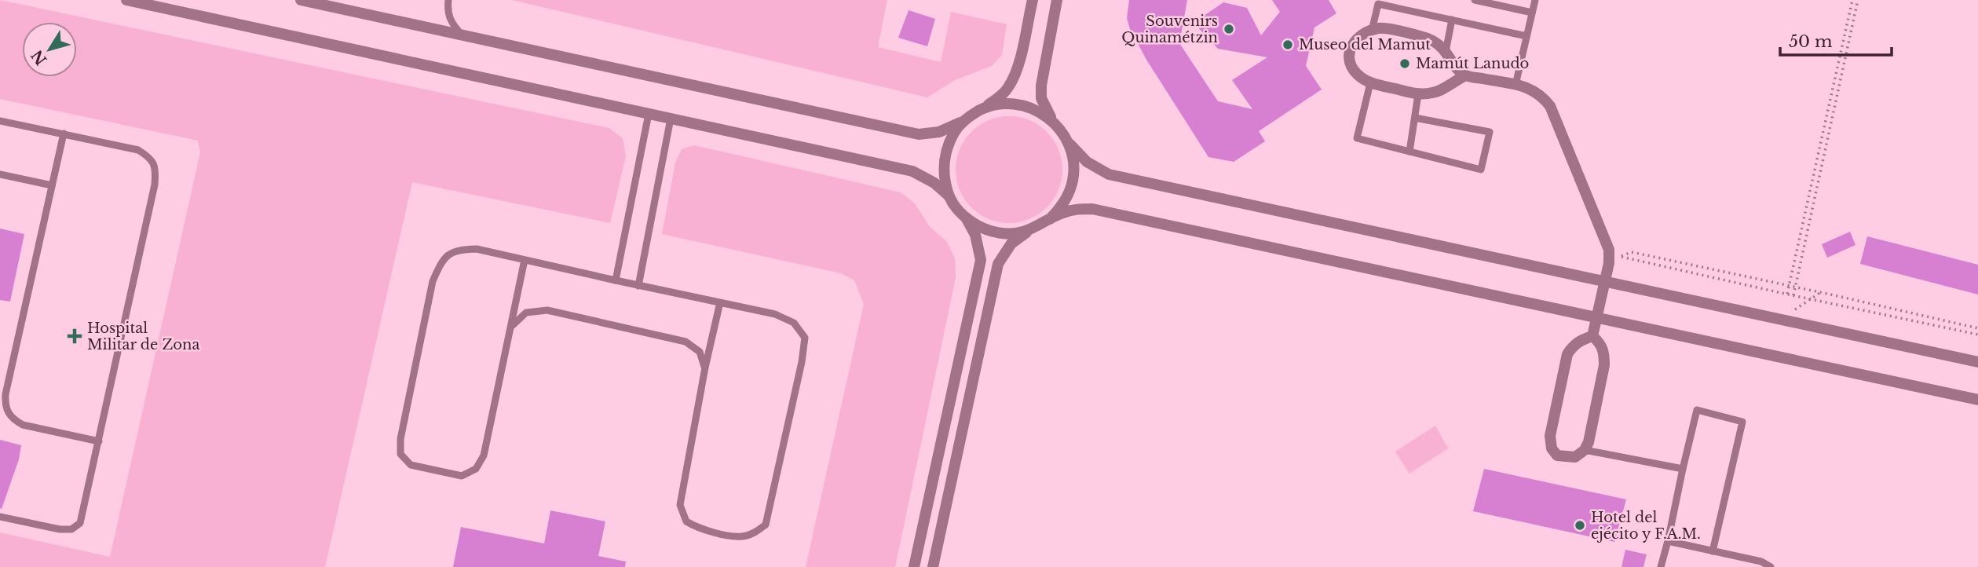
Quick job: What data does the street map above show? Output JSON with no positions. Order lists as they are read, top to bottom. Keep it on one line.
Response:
{"places":{"other":["Souvenirs Quinamétzin","Museo del Mamut","Mamút Lanudo","Hotel del ejécito y F.A.M."],"health":["Hospital Militar de Zona"]},"scale_bar":"50 m","north":"bottom left"}
